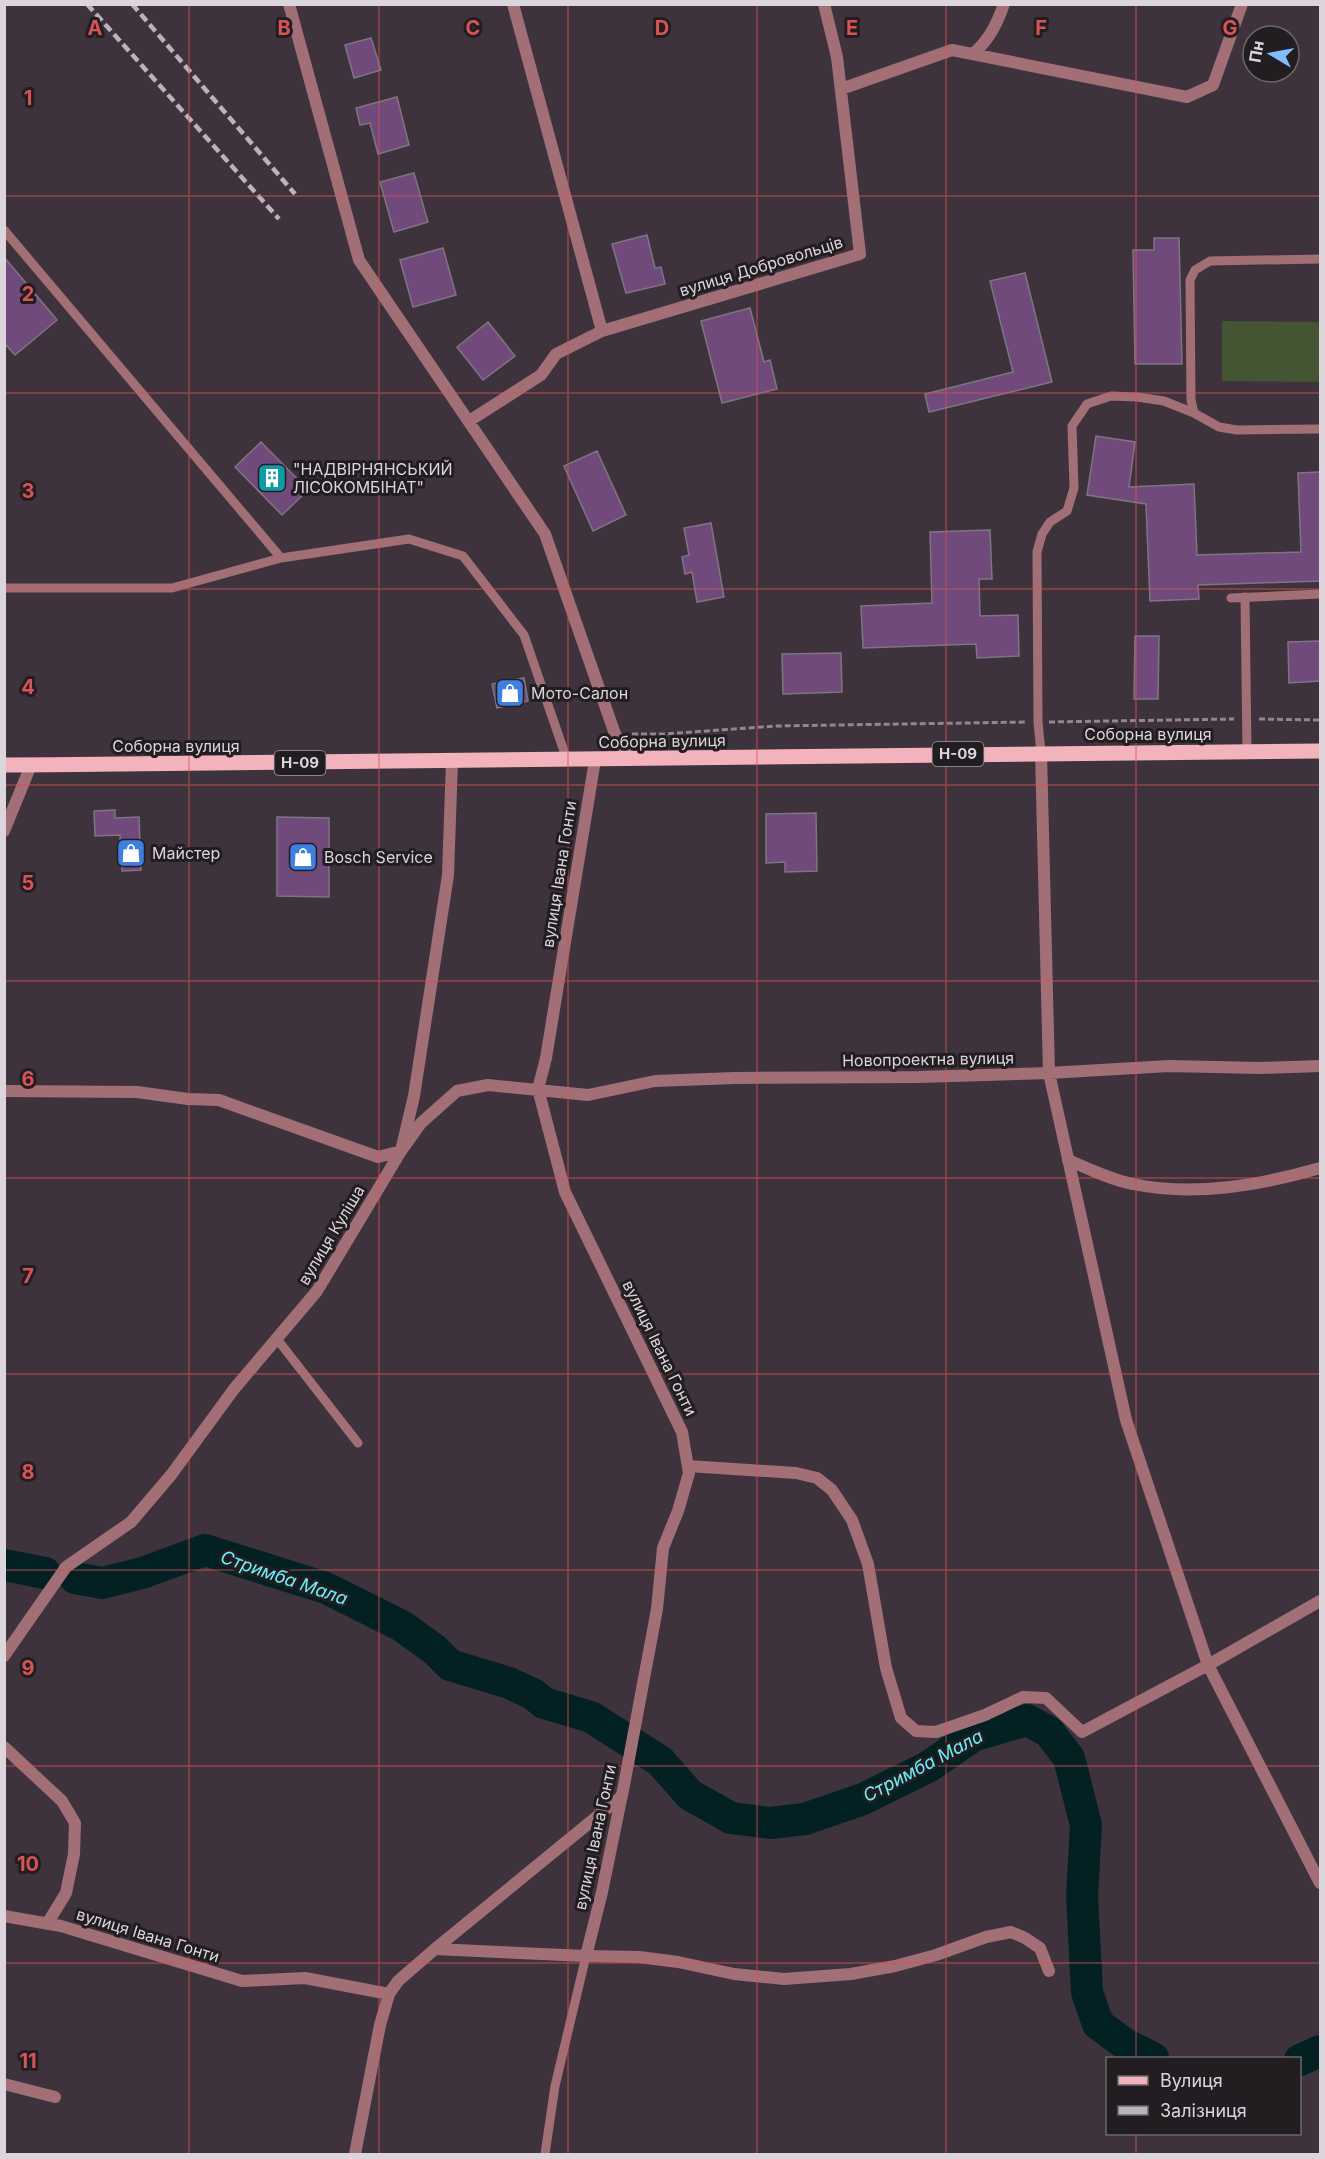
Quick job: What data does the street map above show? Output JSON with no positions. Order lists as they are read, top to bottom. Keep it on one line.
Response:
{"streets":{"main road":["Соборна вулиця","Н-09"],"street":["вулиця Добровольців","вулиця Івана Гонти","Новопроектна вулиця","вулиця Куліша"]},"crossings":[["Соборна вулиця","вулиця Івана Гонти"],["Соборна вулиця","вулиця Куліша"],["вулиця Івана Гонти","Новопроектна вулиця"],["Новопроектна вулиця","вулиця Куліша"]],"water":["Стримба Мала"],"places":{"building":["\"НАДВІРНЯНСЬКИЙ ЛІСОКОМБІНАТ\""],"shop":["Мото-Салон","Майстер","Bosch Service"]},"legend":["Вулиця","Залізниця"],"north":"left","grid":{"columns":["A","B","C","D","E","F","G"],"rows":["1","2","3","4","5","6","7","8","9","10","11"]}}
